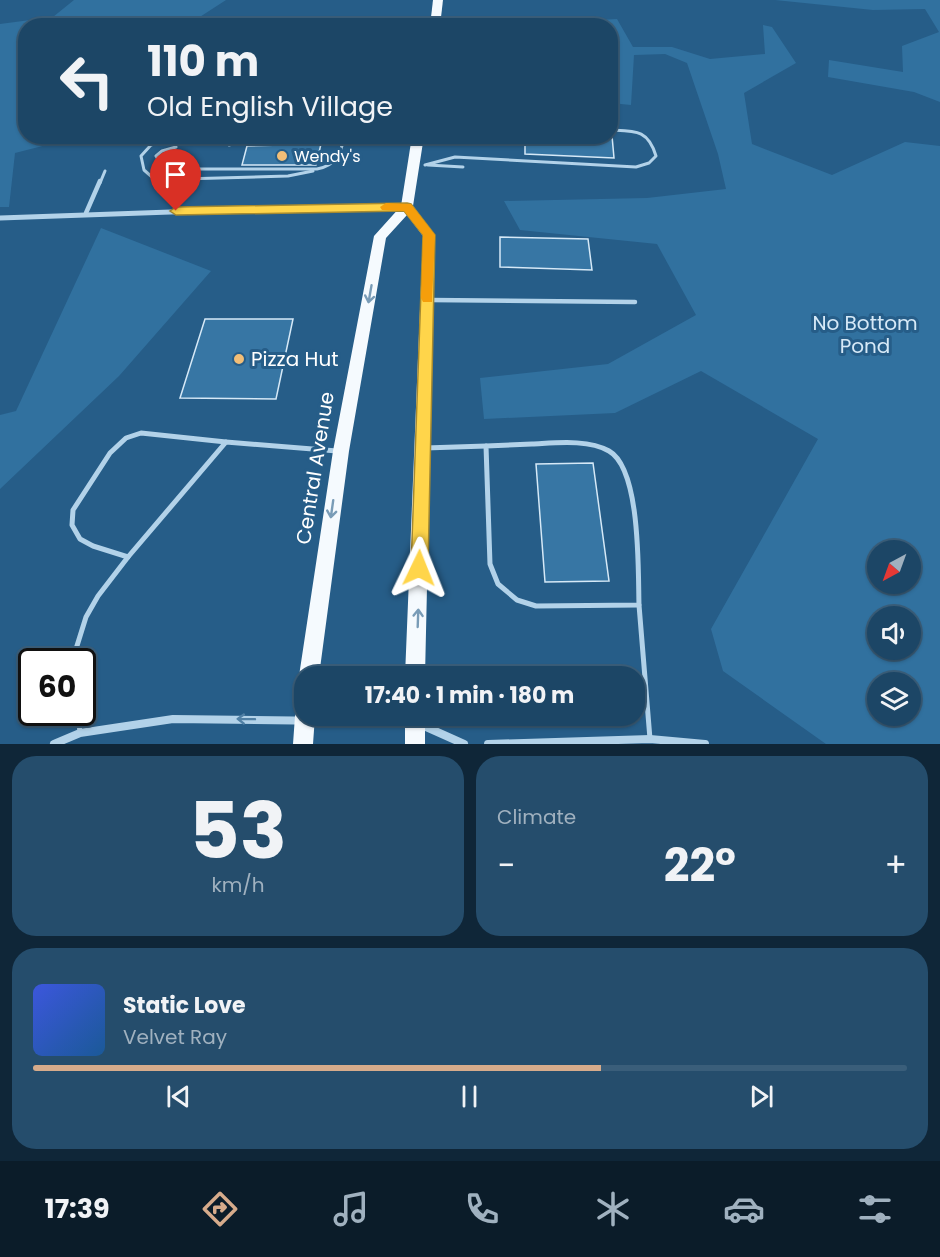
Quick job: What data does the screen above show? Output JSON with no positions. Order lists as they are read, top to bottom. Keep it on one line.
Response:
{"streets":{"main road":["Central Avenue"]},"parks":["No Bottom Pond"],"places":["Wendy's","Pizza Hut"],"north":"bottom left","page":{"turn":["110 m","Old English Village"],"limit":"60","trip":"17:40 · 1 min · 180 m","tile":[["53","km/h"],"Climate"],"heat":["−","22°","+"],"song":["Static Love","Velvet Ray"],"tabs":"17:39"}}
